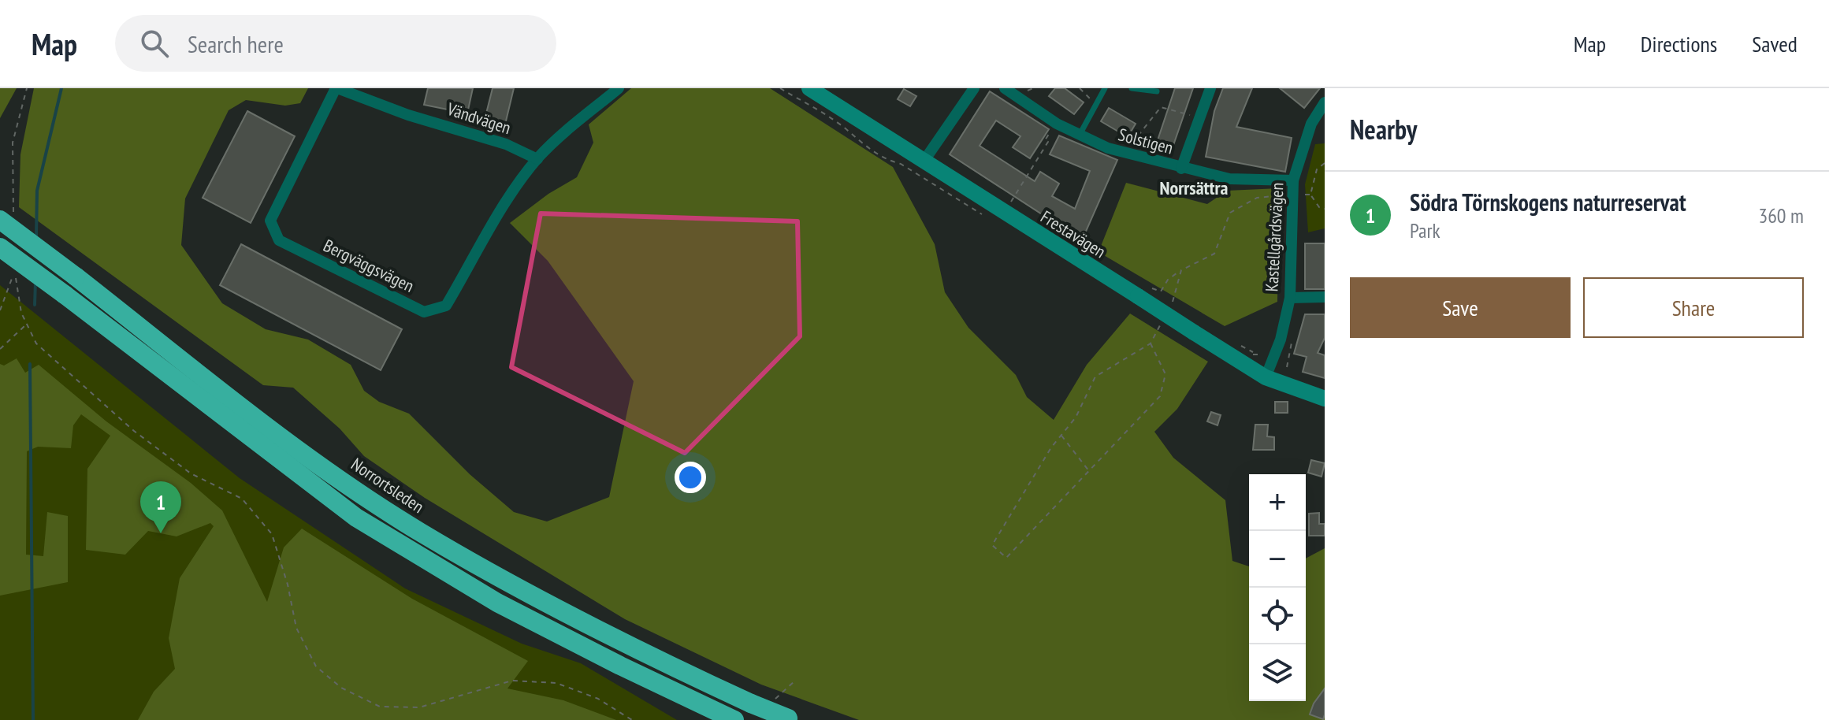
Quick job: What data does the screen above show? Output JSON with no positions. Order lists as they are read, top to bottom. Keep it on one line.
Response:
{"streets":{"highway":["Norrortsleden"],"street":["Vändvägen","Solstigen","Frestavägen","Kastellgårdsvägen","Bergväggsvägen"]},"crossings":[["Vändvägen","Bergväggsvägen"],["Solstigen","Kastellgårdsvägen"],["Frestavägen","Kastellgårdsvägen"]],"districts":["Norrsättra"],"page":{"header":"Map","search":"Search here","nav":["Map","Directions","Saved"],"heading":"Nearby","list":[{"mark":"1","name":"Södra Törnskogens naturreservat","note":"Park","value":"360 m"}],"buttons":["Save","Share"],"map_buttons":["+","−"],"pins":"1"}}
